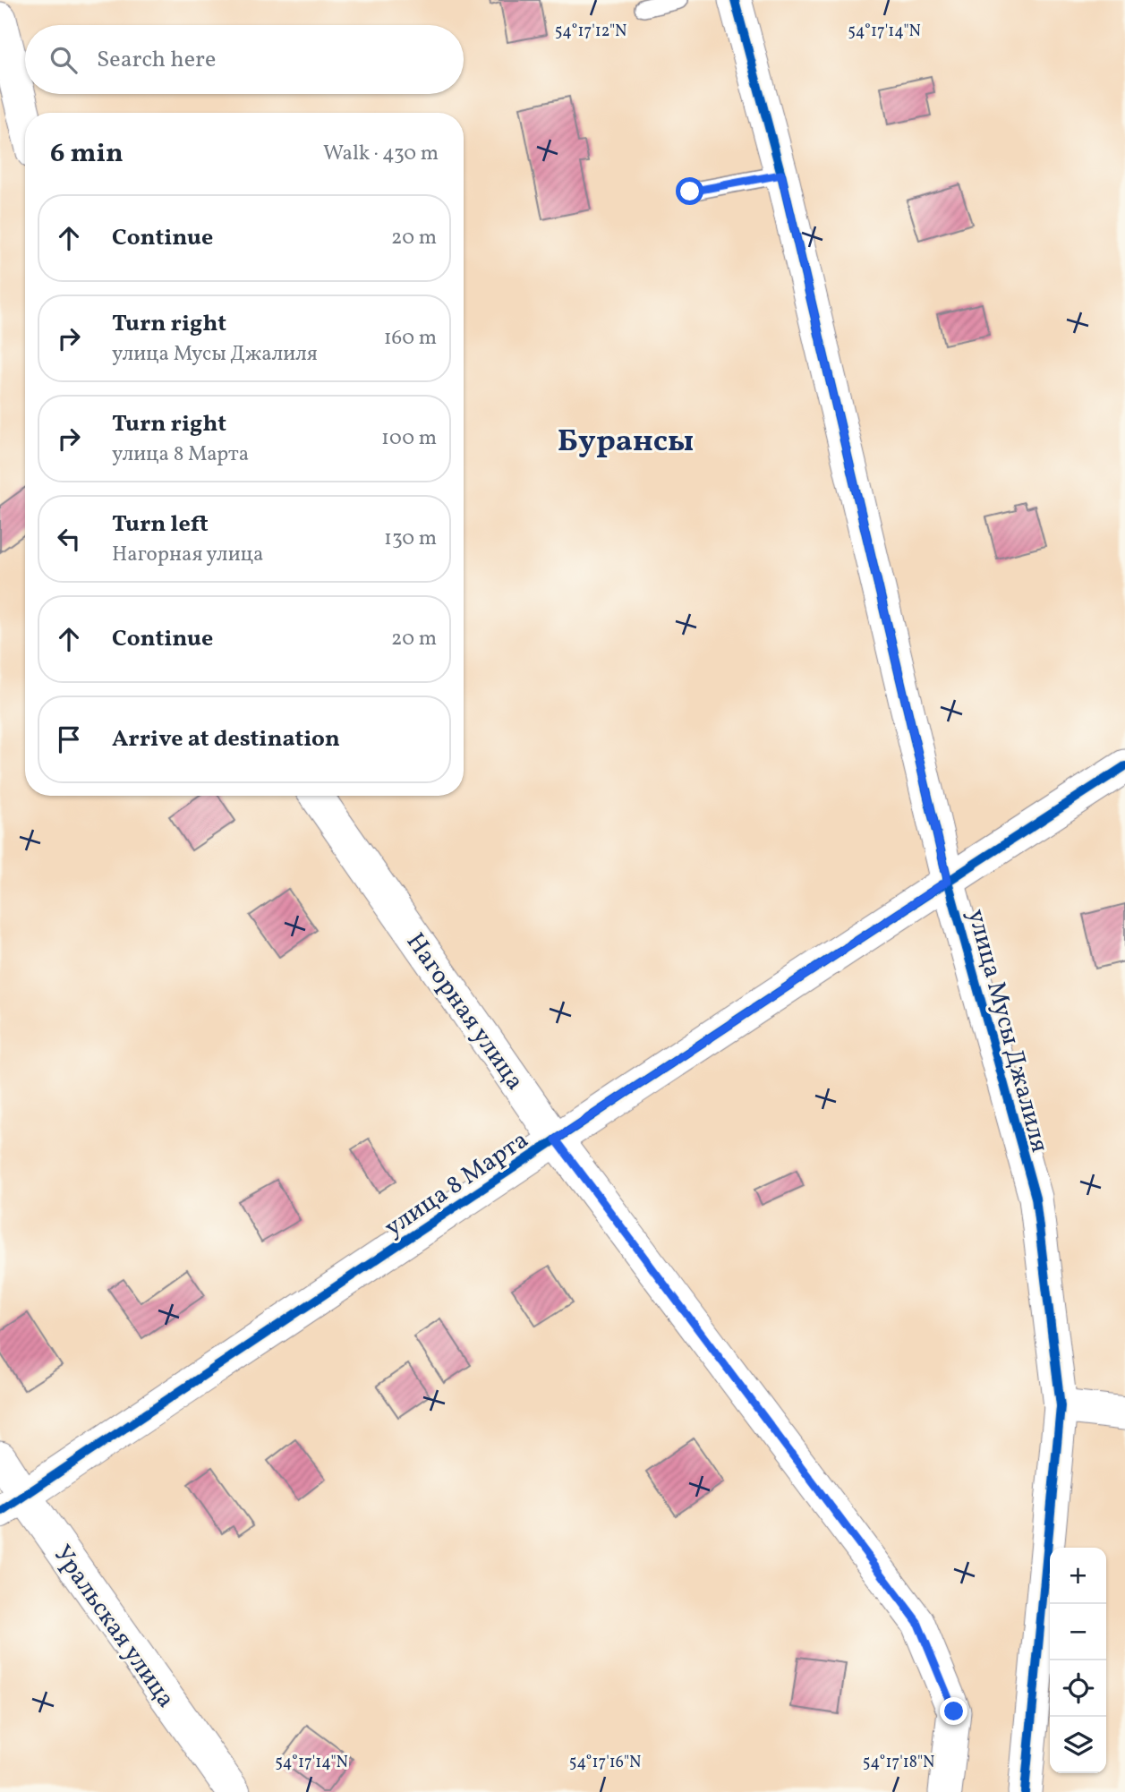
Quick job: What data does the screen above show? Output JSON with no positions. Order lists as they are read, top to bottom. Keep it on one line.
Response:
{"streets":{"street":["Нагорная улица","улица Мусы Джалиля","улица 8 Марта","Уральская улица"]},"crossings":[["Нагорная улица","улица 8 Марта"],["улица Мусы Джалиля","улица 8 Марта"],["улица 8 Марта","Уральская улица"]],"districts":["Бурансы"],"page":{"search":"Search here","heading":["6 min","Walk · 430 m"],"list":[["Continue","20 m"],["Turn right","улица Мусы Джалиля","160 m"],["Turn right","улица 8 Марта","100 m"],["Turn left","Нагорная улица","130 m"],["Continue","20 m"],"Arrive at destination"],"map_buttons":["+","−"]},"coordinates":["54°17'12\"N","54°17'14\"N","54°17'16\"N","54°17'18\"N"]}
